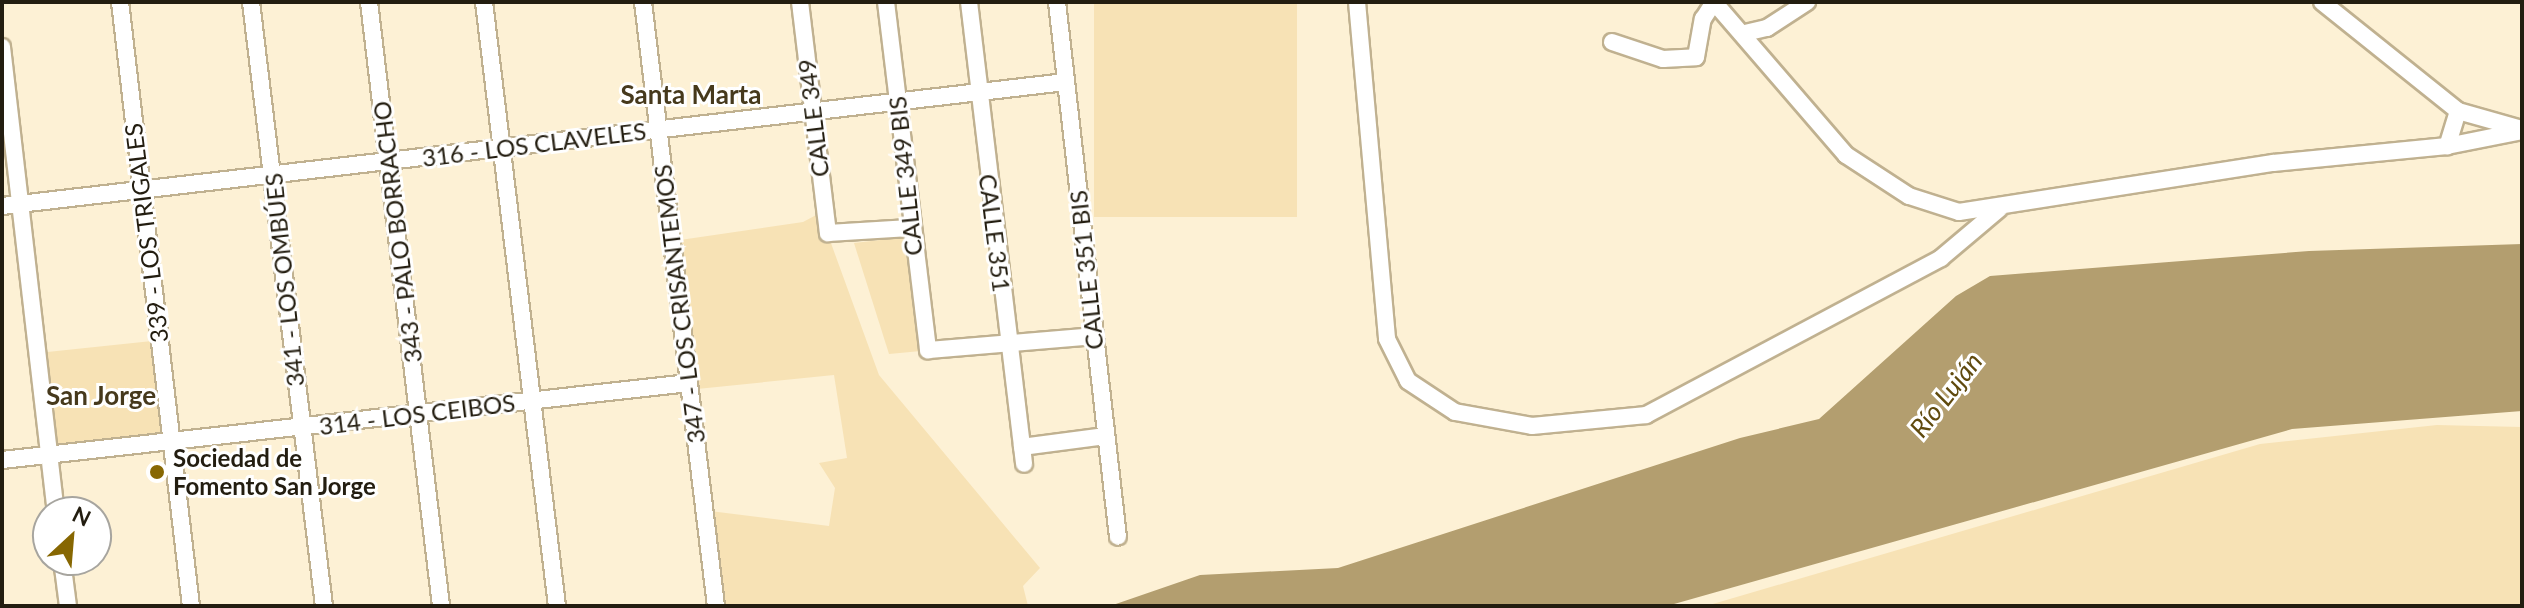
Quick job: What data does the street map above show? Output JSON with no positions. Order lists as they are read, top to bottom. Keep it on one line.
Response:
{"streets":{"street":["CALLE 349","316 - LOS CLAVELES","CALLE 349 BIS","343 - PALO BORRACHO","339 - LOS TRIGALES","CALLE 351","CALLE 351 BIS","341 - LOS OMBÚES","347 - LOS CRISANTEMOS","314 - LOS CEIBOS"]},"crossings":[["CALLE 349","316 - LOS CLAVELES"],["CALLE 349","CALLE 349 BIS"],["316 - LOS CLAVELES","CALLE 349 BIS"],["316 - LOS CLAVELES","343 - PALO BORRACHO"],["316 - LOS CLAVELES","339 - LOS TRIGALES"],["316 - LOS CLAVELES","CALLE 351"],["316 - LOS CLAVELES","CALLE 351 BIS"],["316 - LOS CLAVELES","341 - LOS OMBÚES"],["316 - LOS CLAVELES","347 - LOS CRISANTEMOS"],["CALLE 349 BIS","CALLE 351"],["343 - PALO BORRACHO","314 - LOS CEIBOS"],["339 - LOS TRIGALES","314 - LOS CEIBOS"],["CALLE 351","CALLE 351 BIS"],["341 - LOS OMBÚES","314 - LOS CEIBOS"],["347 - LOS CRISANTEMOS","314 - LOS CEIBOS"]],"districts":["Santa Marta","San Jorge"],"water":["Río Luján"],"places":["Sociedad de Fomento San Jorge"],"north":"top right"}
